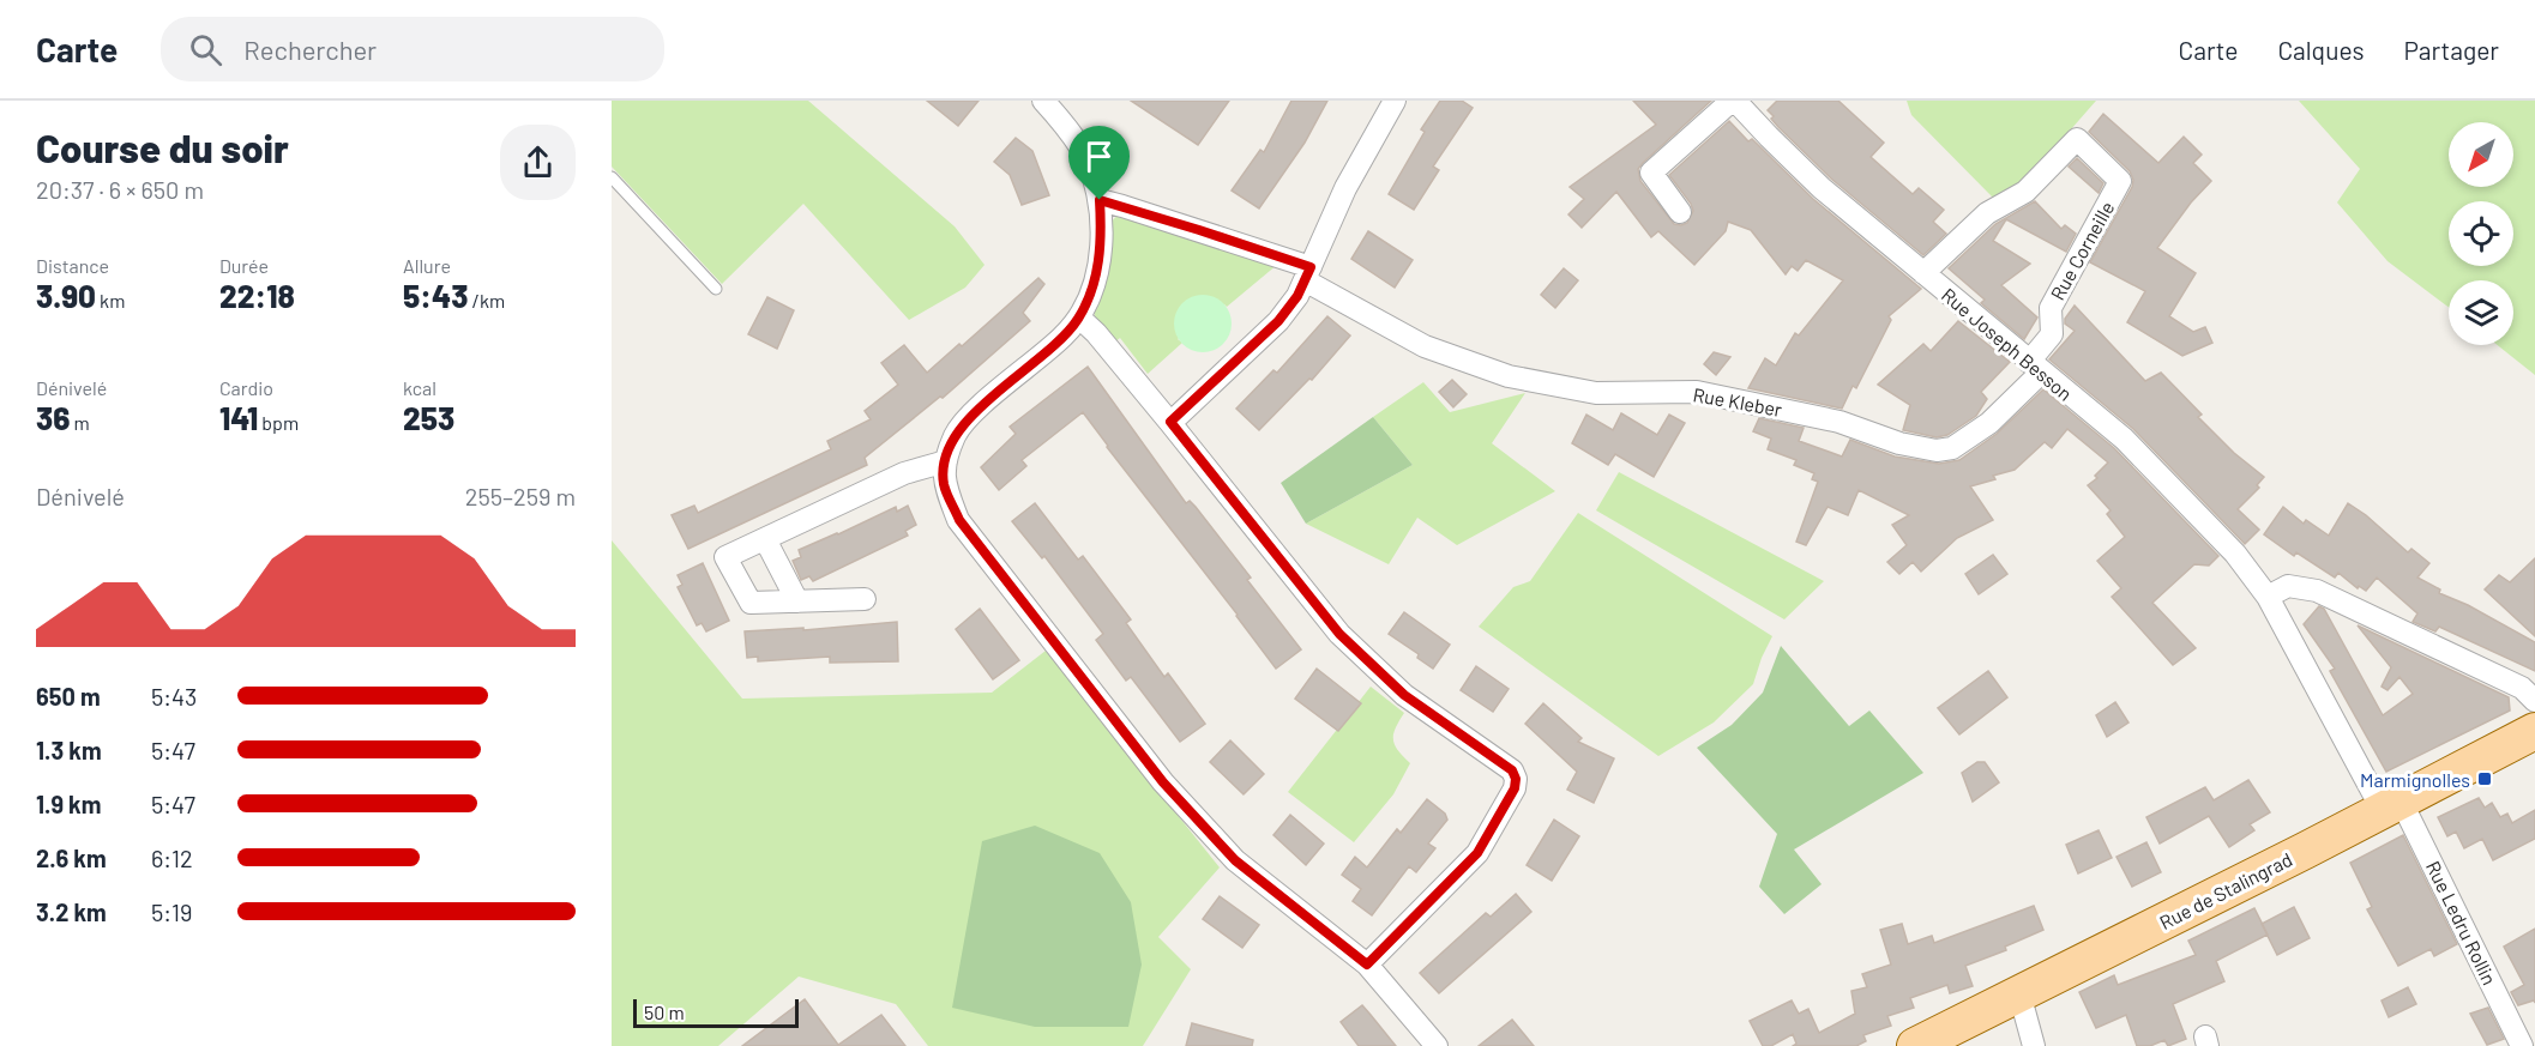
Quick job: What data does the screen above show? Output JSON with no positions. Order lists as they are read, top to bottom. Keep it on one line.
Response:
{"streets":{"main road":["Rue de Stalingrad"],"street":["Rue Corneille","Rue Joseph Besson","Rue Kleber","Rue Ledru Rollin"]},"crossings":[["Rue Corneille","Rue Joseph Besson"],["Rue Corneille","Rue Kleber"],["Rue Joseph Besson","Rue Kleber"],["Rue Joseph Besson","Rue de Stalingrad"],["Rue Joseph Besson","Rue Ledru Rollin"],["Rue de Stalingrad","Rue Ledru Rollin"]],"places":{"transit":["Marmignolles"]},"scale_bar":"50 m","north":"bottom left","page":{"header":"Carte","search":"Rechercher","nav":["Carte","Calques","Partager"],"heading":["Course du soir","20:37 · 6 × 650 m"],"stats":[["Distance","3.90 km"],["Durée","22:18"],["Allure","5:43 /km"],["Dénivelé","36 m"],["Cardio","141 bpm"],["kcal","253"]],"chart":["Dénivelé","255–259 m"],"list":[{"name":"650 m","note":"5:43"},{"name":"1.3 km","note":"5:47"},{"name":"1.9 km","note":"5:47"},{"name":"2.6 km","note":"6:12"},{"name":"3.2 km","note":"5:19"}],"scale":"50 m"}}
